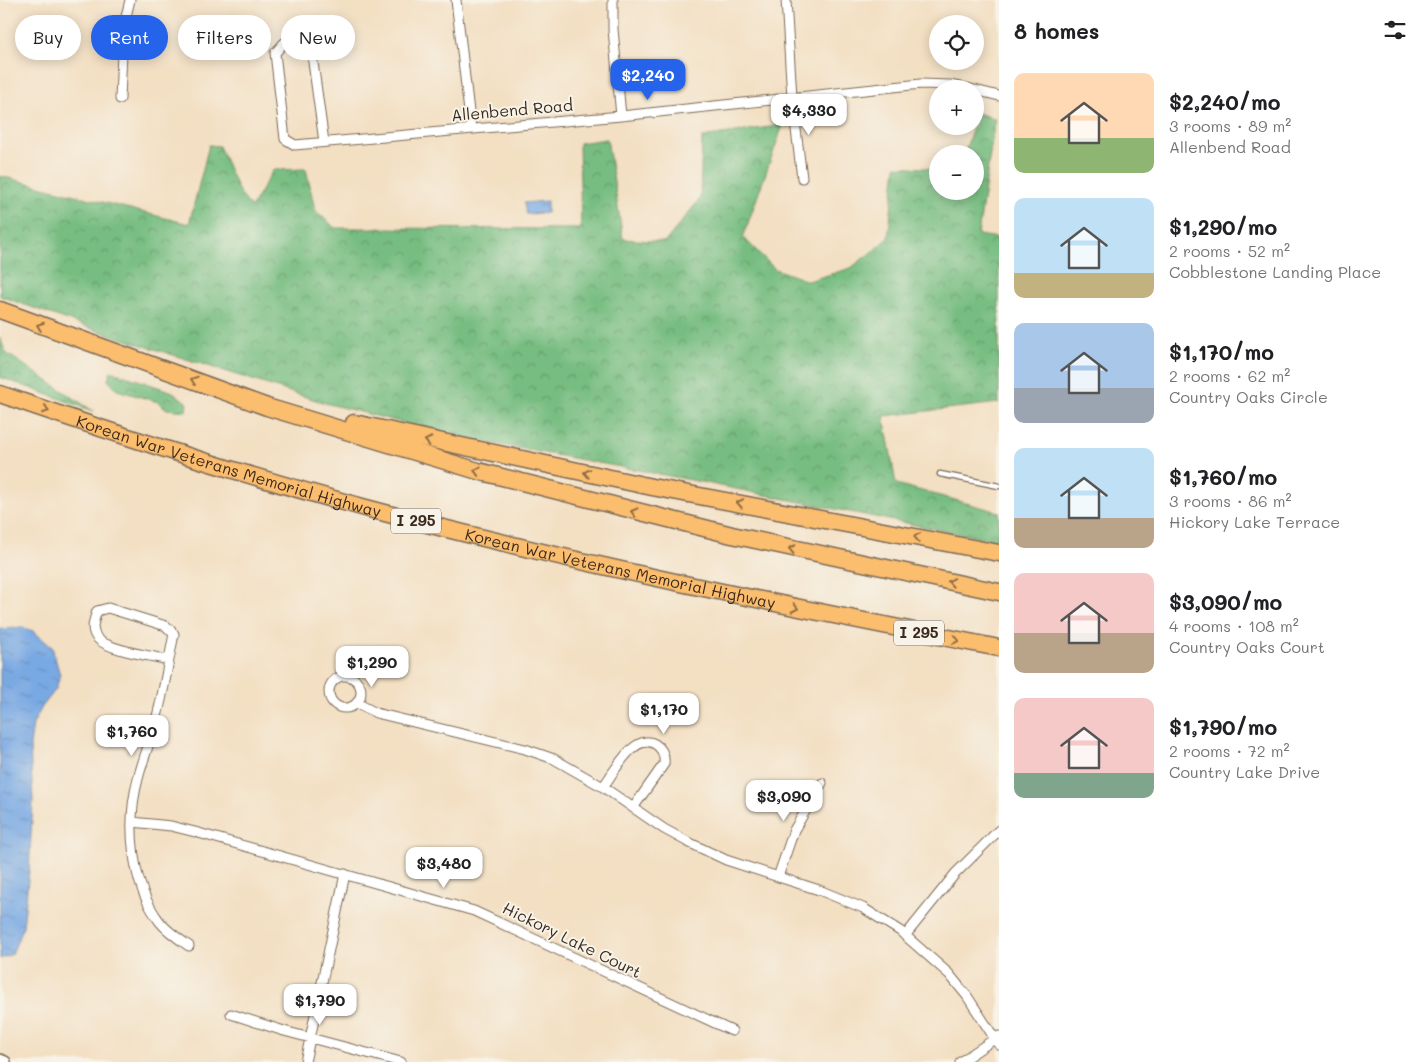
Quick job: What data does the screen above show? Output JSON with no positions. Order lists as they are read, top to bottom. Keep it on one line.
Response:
{"streets":{"highway":["Korean War Veterans Memorial Highway","I 295"],"street":["Allenbend Road","Hickory Lake Court"]},"page":{"heading":"8 homes","map_buttons":["+","−"],"chip":["Buy","Rent","Filters","New"],"price":["$2,240","$4,330","$1,290","$1,170","$1,760","$3,090","$3,480","$1,790"],"list":[{"name":"$2,240/mo","note":"3 rooms · 89 m² · Allenbend Road"},{"name":"$1,290/mo","note":"2 rooms · 52 m² · Cobblestone Landing Place"},{"name":"$1,170/mo","note":"2 rooms · 62 m² · Country Oaks Circle"},{"name":"$1,760/mo","note":"3 rooms · 86 m² · Hickory Lake Terrace"},{"name":"$3,090/mo","note":"4 rooms · 108 m² · Country Oaks Court"},{"name":"$1,790/mo","note":"2 rooms · 72 m² · Country Lake Drive"}]}}
